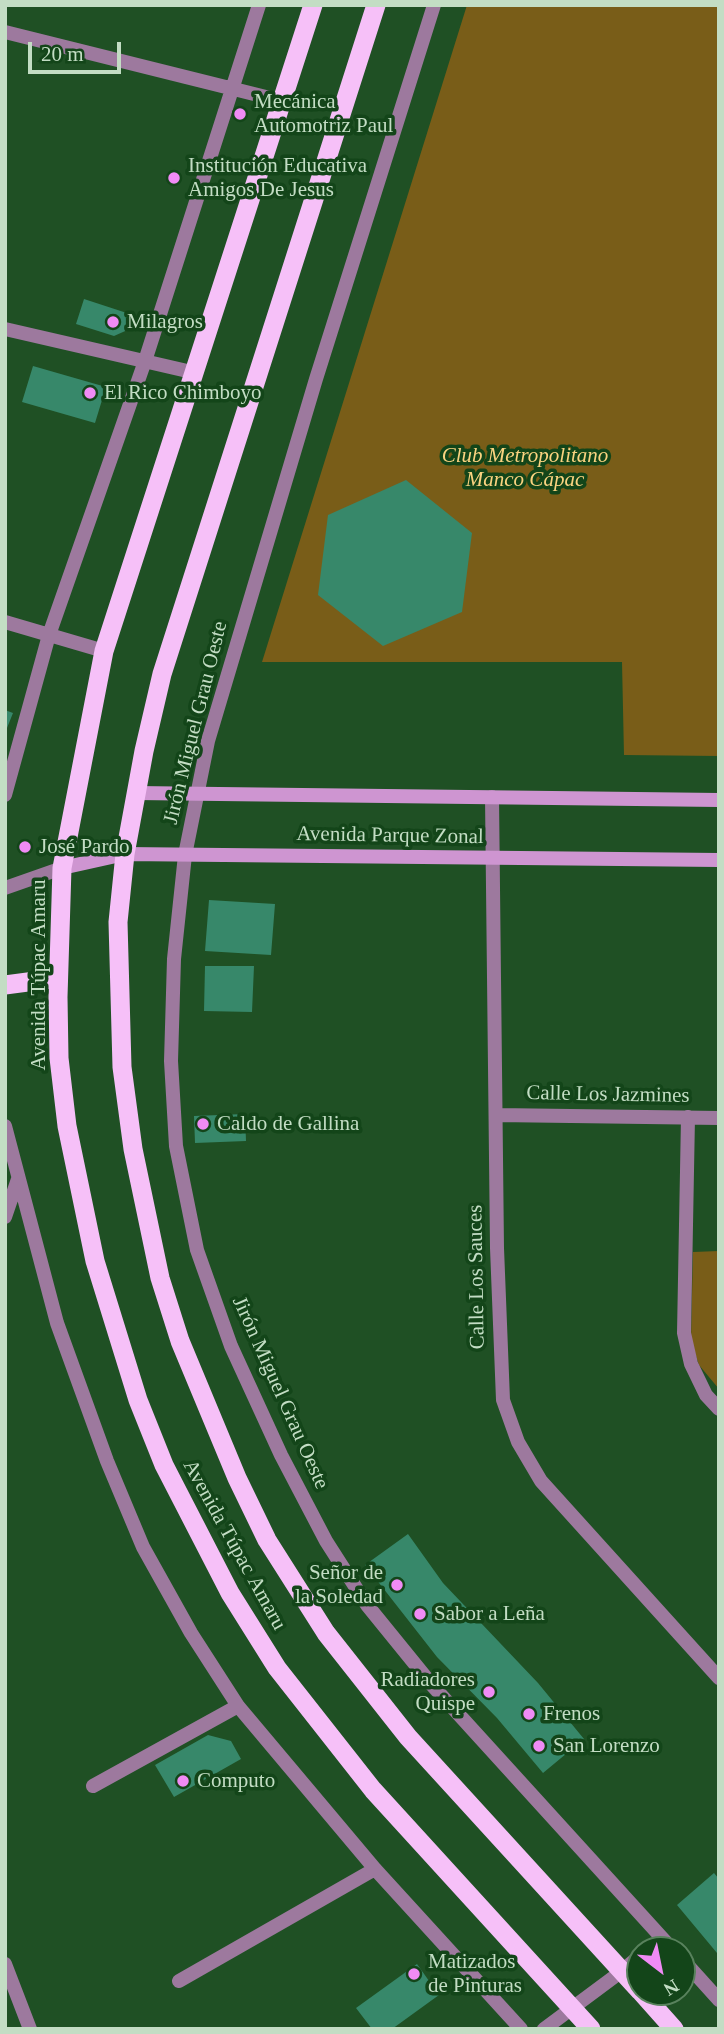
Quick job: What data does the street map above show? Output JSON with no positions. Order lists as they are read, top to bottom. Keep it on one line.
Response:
{"streets":{"highway":["Avenida Túpac Amaru"],"main road":["Avenida Parque Zonal"],"street":["Jirón Miguel Grau Oeste","Calle Los Jazmines","Calle Los Sauces"]},"crossings":[["Jirón Miguel Grau Oeste","Avenida Parque Zonal"],["Avenida Parque Zonal","Avenida Túpac Amaru"],["Avenida Parque Zonal","Calle Los Sauces"],["Calle Los Jazmines","Calle Los Sauces"]],"parks":["Club Metropolitano Manco Cápac"],"places":["Mecánica Automotriz Paul","Institución Educativa Amigos De Jesus","Milagros","El Rico Chimboyo","José Pardo","Caldo de Gallina","Señor de la Soledad","Sabor a Leña","Radiadores Quispe","Frenos","San Lorenzo","Computo","Matizados de Pinturas"],"scale_bar":"20 m","north":"bottom right"}
